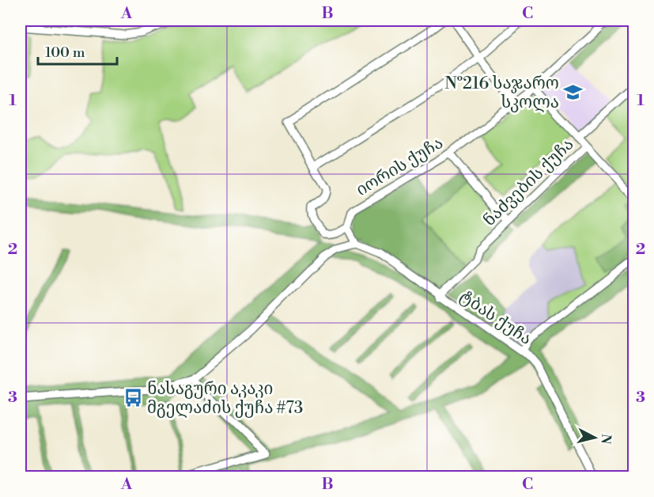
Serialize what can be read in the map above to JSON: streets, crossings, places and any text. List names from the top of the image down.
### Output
{
  "streets": {
    "street": ["იორის ქუჩა", "ნაძვების ქუჩა", "ტბას ქუჩა"]
  },
  "crossings": [
    ["იორის ქუჩა", "ნაძვების ქუჩა"],
    ["ნაძვების ქუჩა", "ტბას ქუჩა"]
  ],
  "places": {
    "school or university": ["№216 საჯარო სკოლა"],
    "bus stop": ["ნასაგური აკაკი მგელაძის ქუჩა #73"]
  },
  "scale_bar": "100 m",
  "north": "right",
  "grid": {
    "columns": ["A", "B", "C"],
    "rows": ["1", "2", "3"]
  }
}
